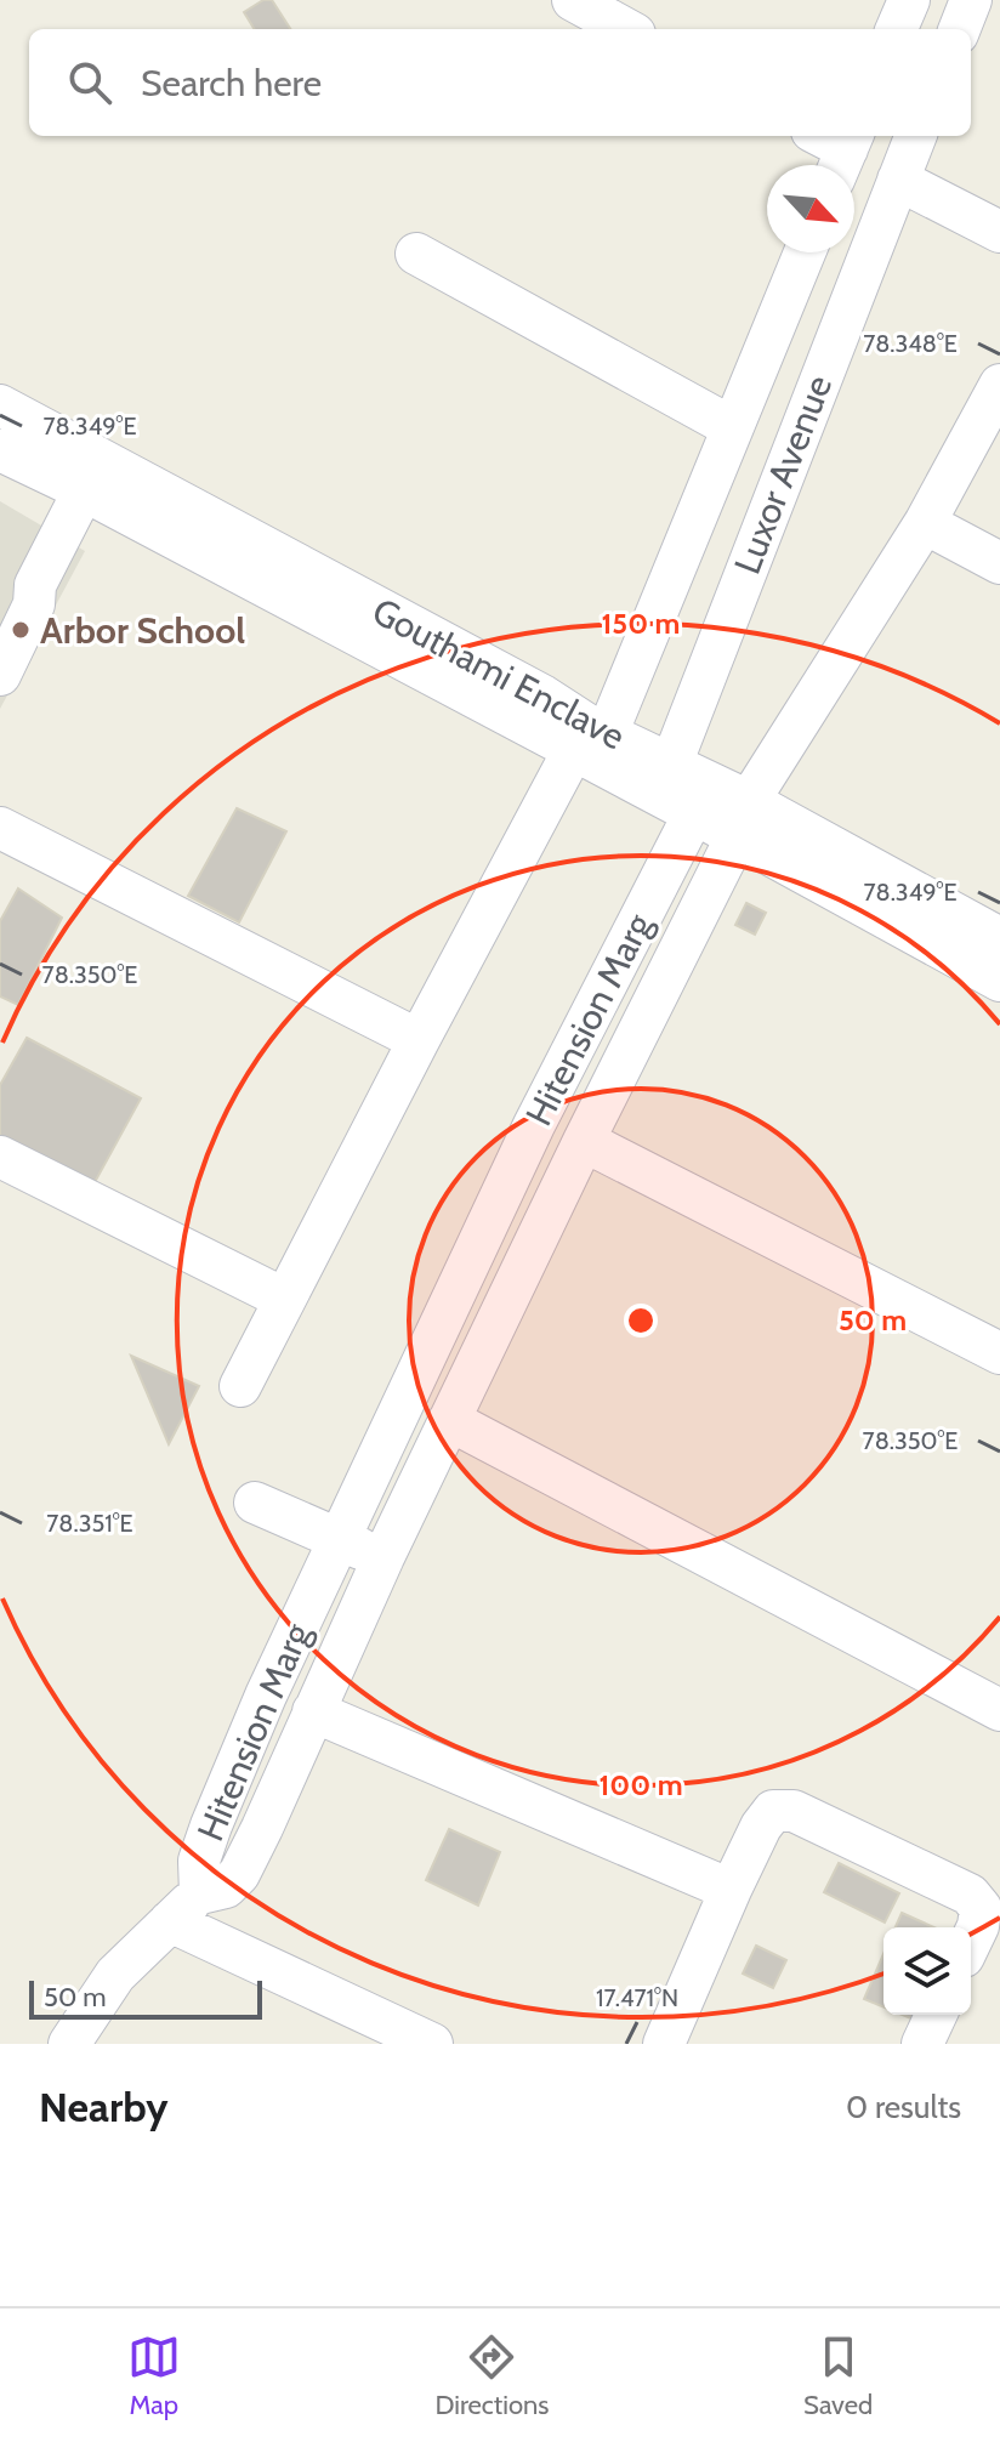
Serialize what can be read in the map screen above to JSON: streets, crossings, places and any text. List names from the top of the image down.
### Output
{
  "streets": {
    "street": ["Luxor Avenue", "Gouthami Enclave", "Hitension Marg"]
  },
  "crossings": [
    ["Luxor Avenue", "Gouthami Enclave"],
    ["Gouthami Enclave", "Hitension Marg"]
  ],
  "places": ["Arbor School"],
  "scale_bar": "50 m",
  "north": "bottom right",
  "page": {
    "search": "Search here",
    "scale": "50 m",
    "heading": ["Nearby", "0 results"],
    "nav": ["Map", "Directions", "Saved"]
  },
  "coordinates": [
    "78.348°E",
    "78.349°E",
    "78.350°E",
    "78.351°E",
    "17.471°N"
  ],
  "rings": ["150 m", "50 m", "100 m"]
}
